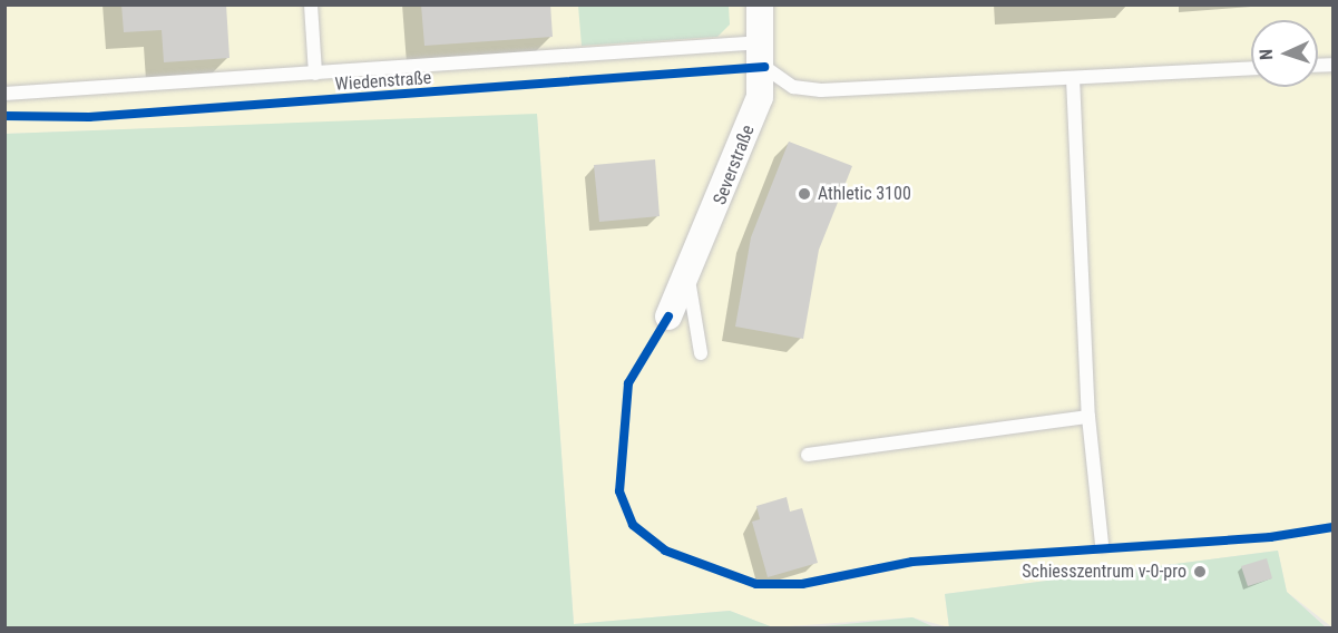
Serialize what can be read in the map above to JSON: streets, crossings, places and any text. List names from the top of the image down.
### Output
{
  "streets": {
    "street": ["Severstraße"],
    "cycle path": ["Wiedenstraße"]
  },
  "places": ["Athletic 3100", "Schiesszentrum v-0-pro"],
  "north": "left"
}
